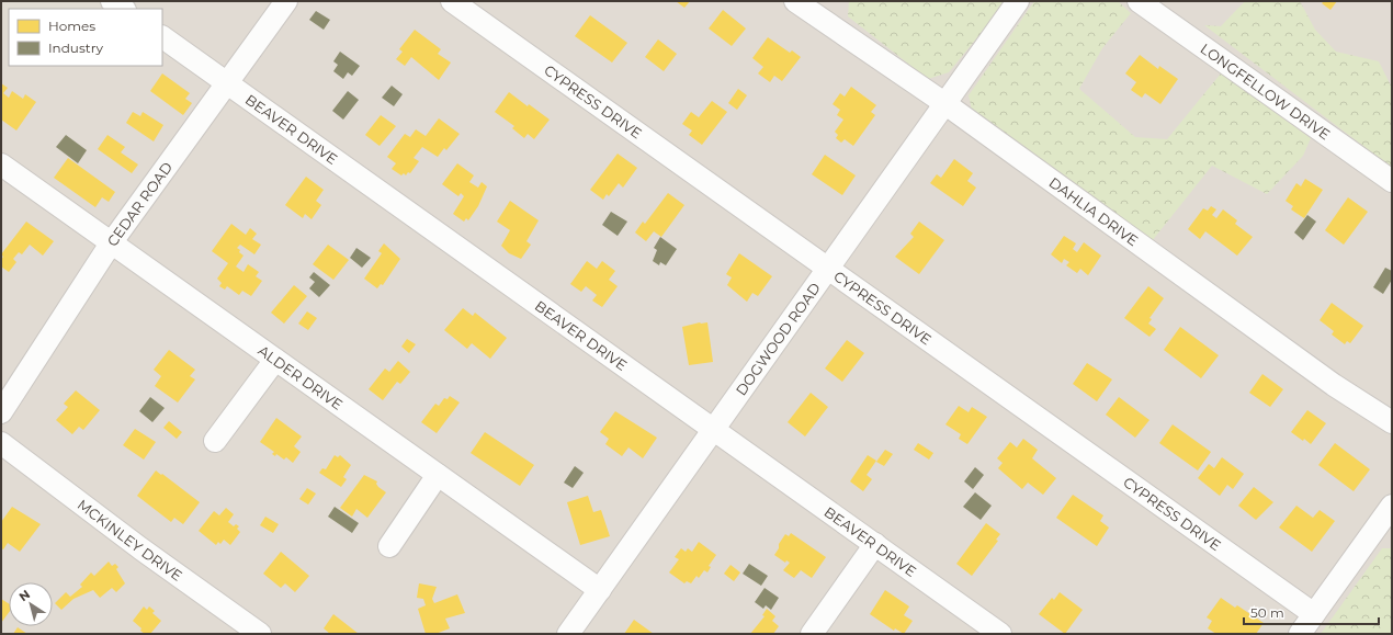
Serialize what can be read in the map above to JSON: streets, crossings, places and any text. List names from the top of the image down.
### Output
{
  "streets": {
    "street": [
      "LONGFELLOW DRIVE",
      "CYPRESS DRIVE",
      "BEAVER DRIVE",
      "CEDAR ROAD",
      "DAHLIA DRIVE",
      "DOGWOOD ROAD",
      "ALDER DRIVE",
      "MCKINLEY DRIVE"
    ]
  },
  "crossings": [
    ["CYPRESS DRIVE", "DOGWOOD ROAD"],
    ["BEAVER DRIVE", "CEDAR ROAD"],
    ["BEAVER DRIVE", "DOGWOOD ROAD"],
    ["CEDAR ROAD", "ALDER DRIVE"],
    ["DAHLIA DRIVE", "DOGWOOD ROAD"],
    ["DOGWOOD ROAD", "ALDER DRIVE"]
  ],
  "legend": ["Homes", "Industry"],
  "scale_bar": "50 m",
  "north": "top left"
}
